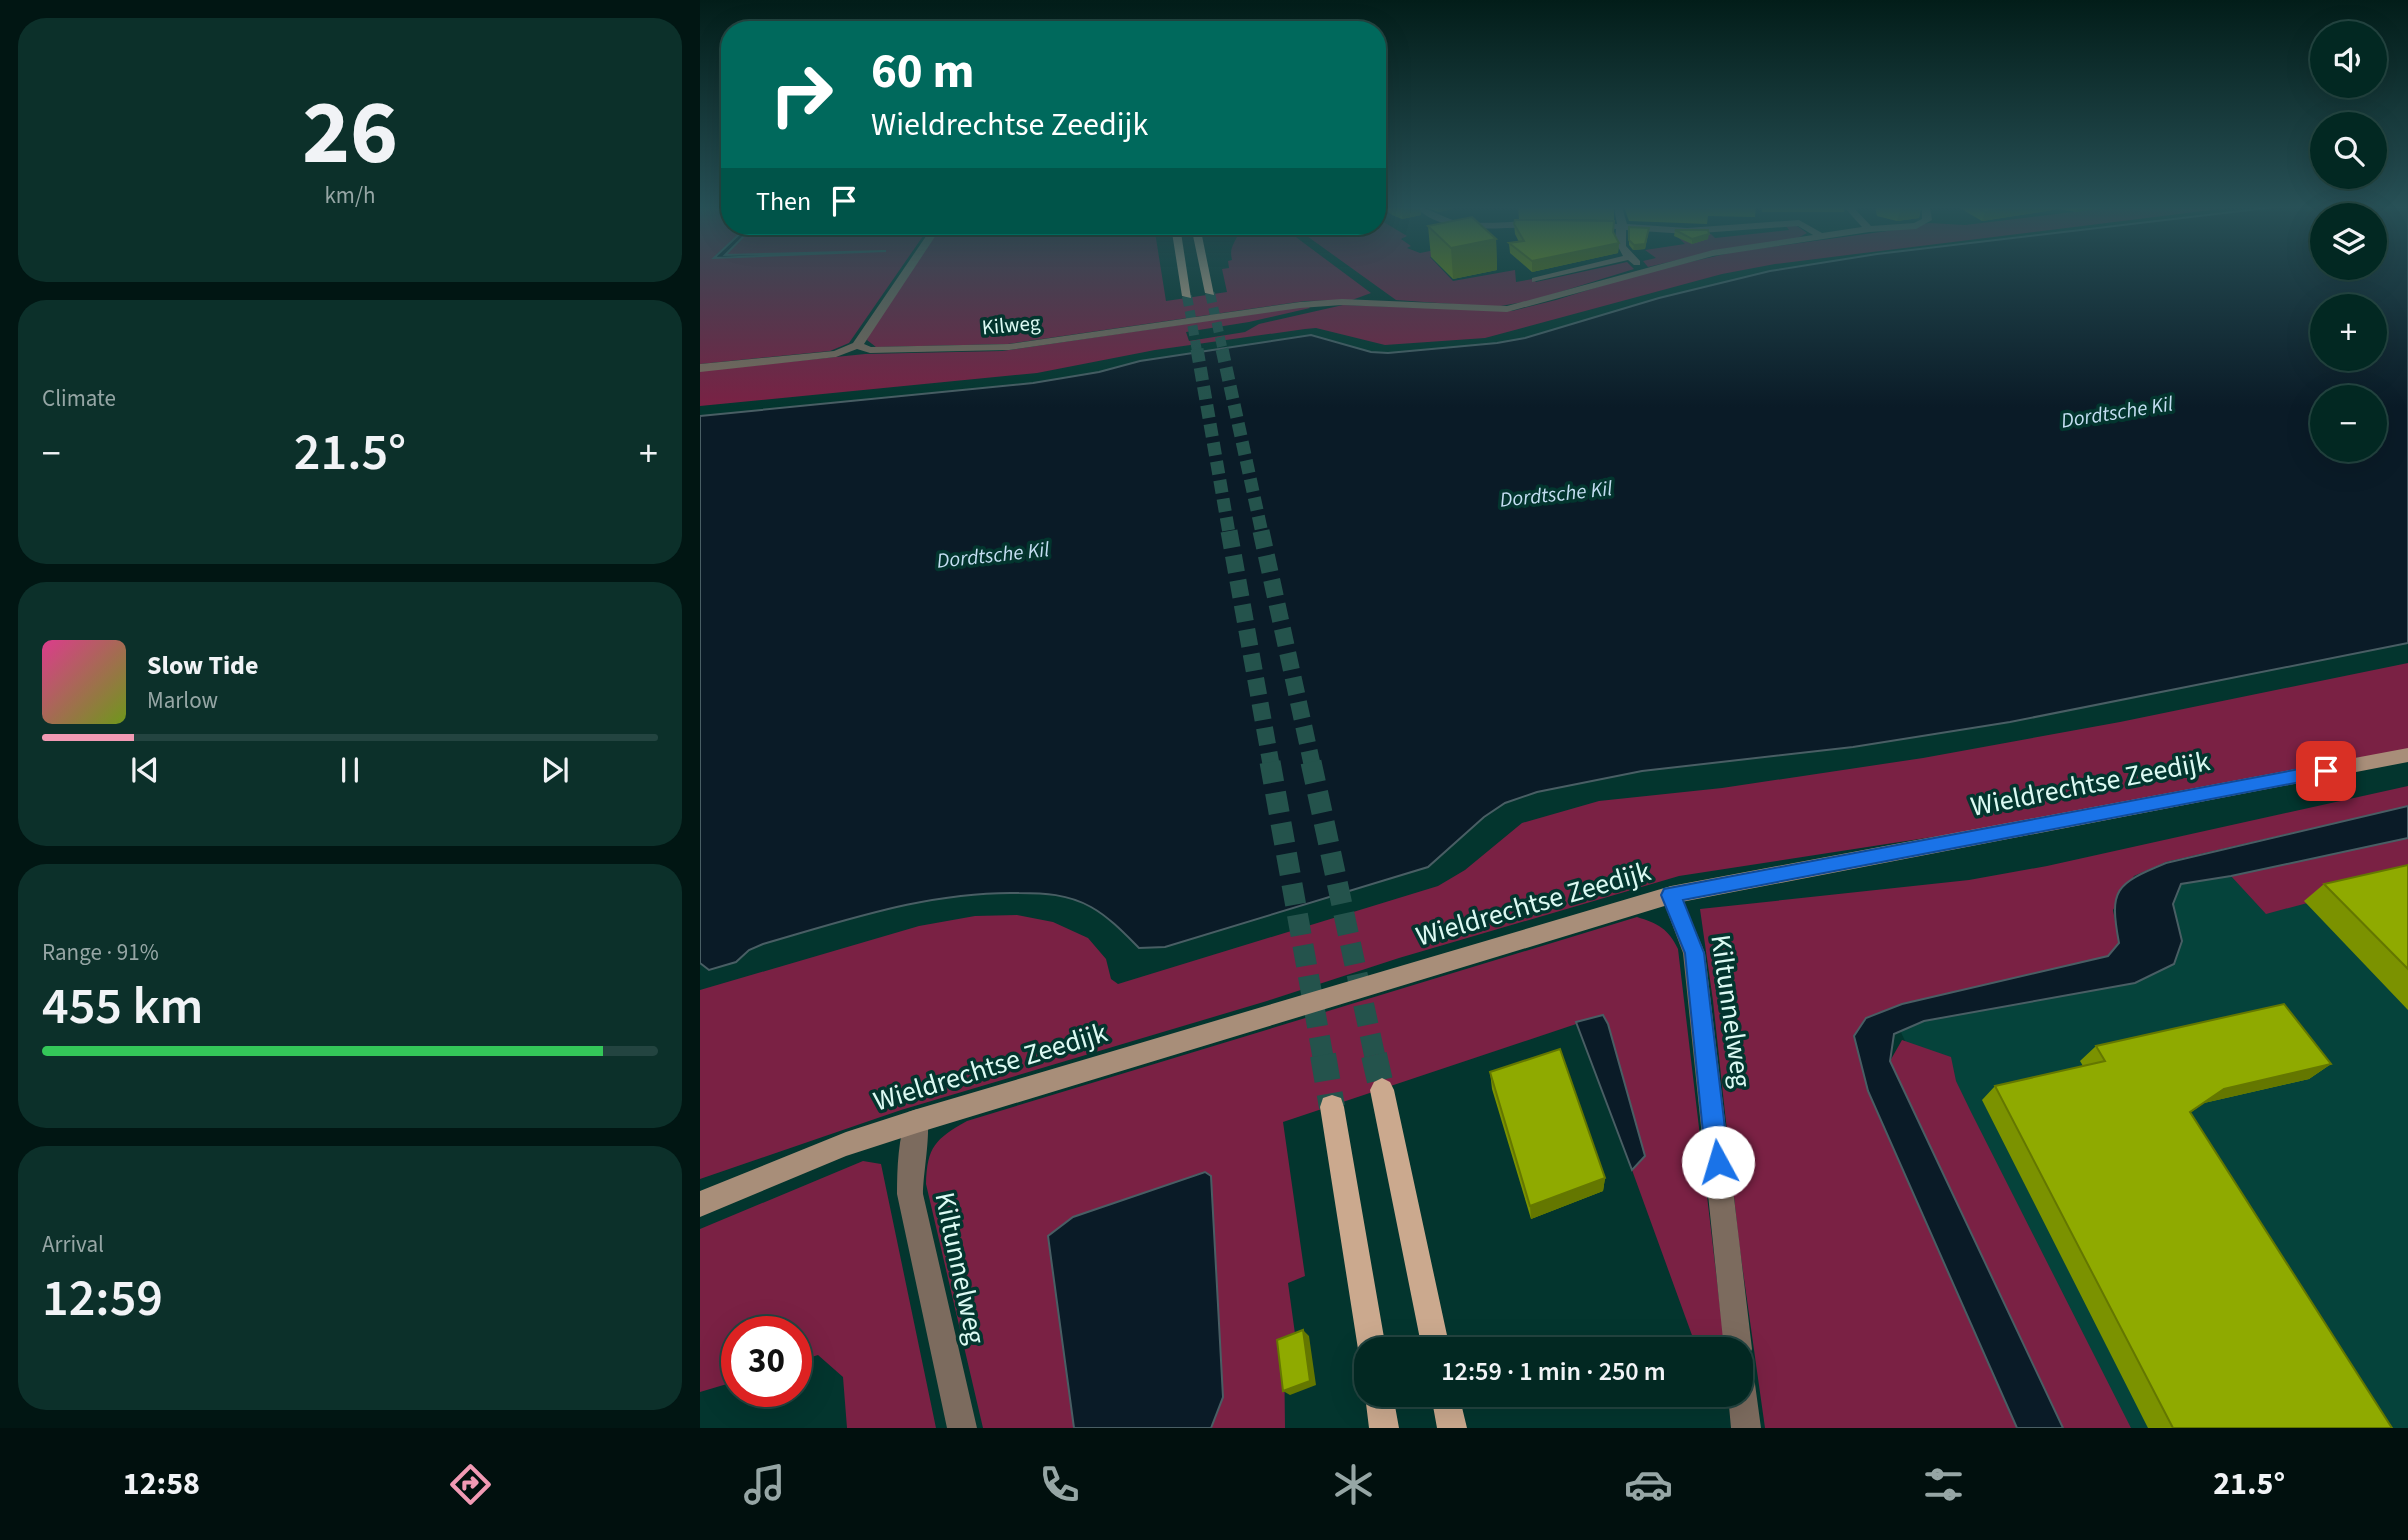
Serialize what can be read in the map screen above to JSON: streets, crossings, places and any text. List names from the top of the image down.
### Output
{
  "streets": {
    "street": ["Kilweg", "Wieldrechtse Zeedijk", "Kiltunnelweg"]
  },
  "crossings": [
    ["Wieldrechtse Zeedijk", "Kiltunnelweg"]
  ],
  "water": ["Dordtsche Kil"],
  "page": {
    "tile": [
      ["26", "km/h"],
      "Climate",
      ["Range · 91%", "455 km"],
      ["Arrival", "12:59"]
    ],
    "map_buttons": ["+", "−"],
    "turn": ["60 m", "Wieldrechtse Zeedijk"],
    "then": "Then",
    "heat": ["−", "21.5°", "+"],
    "song": ["Slow Tide", "Marlow"],
    "limit": "30",
    "trip": "12:59 · 1 min · 250 m",
    "tabs": ["12:58", "21.5°"]
  }
}
